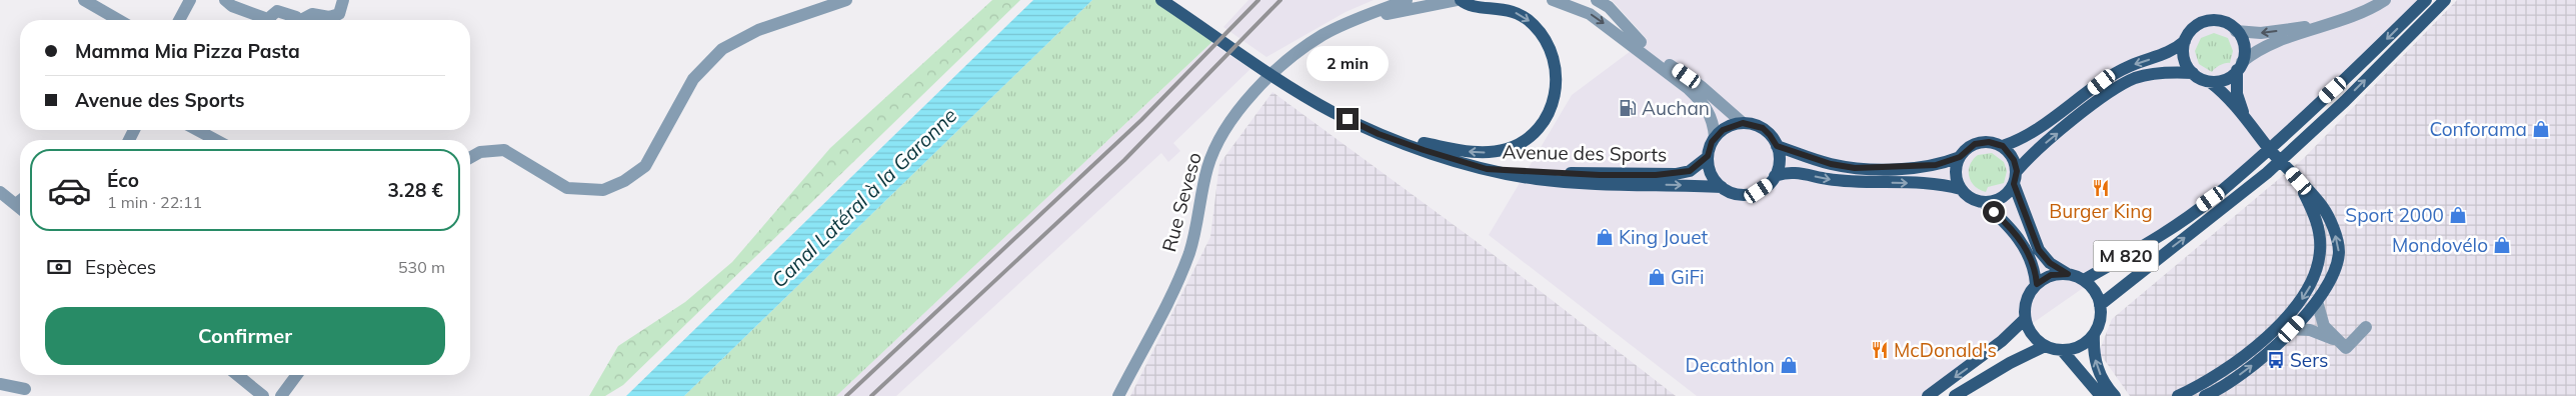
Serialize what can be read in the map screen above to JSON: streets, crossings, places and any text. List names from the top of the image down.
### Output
{
  "streets": {
    "main road": ["Avenue des Sports", "M 820"],
    "street": ["Rue Seveso"]
  },
  "water": ["Canal Latéral à la Garonne"],
  "places": {
    "fuel station": ["Auchan"],
    "shop": [
      "Conforama",
      "Sport 2000",
      "King Jouet",
      "Mondovélo",
      "GiFi",
      "Decathlon"
    ],
    "restaurant": ["Burger King", "McDonald's"],
    "bus stop": ["Sers"]
  },
  "page": {
    "banner": ["Mamma Mia Pizza Pasta", "Avenue des Sports"],
    "bubble": "2 min",
    "list": [
      {
        "name": "Éco",
        "note": "1 min · 22:11",
        "value": "3.28 €"
      }
    ],
    "pay": ["Espèces", "530 m"],
    "buttons": "Confirmer"
  }
}
